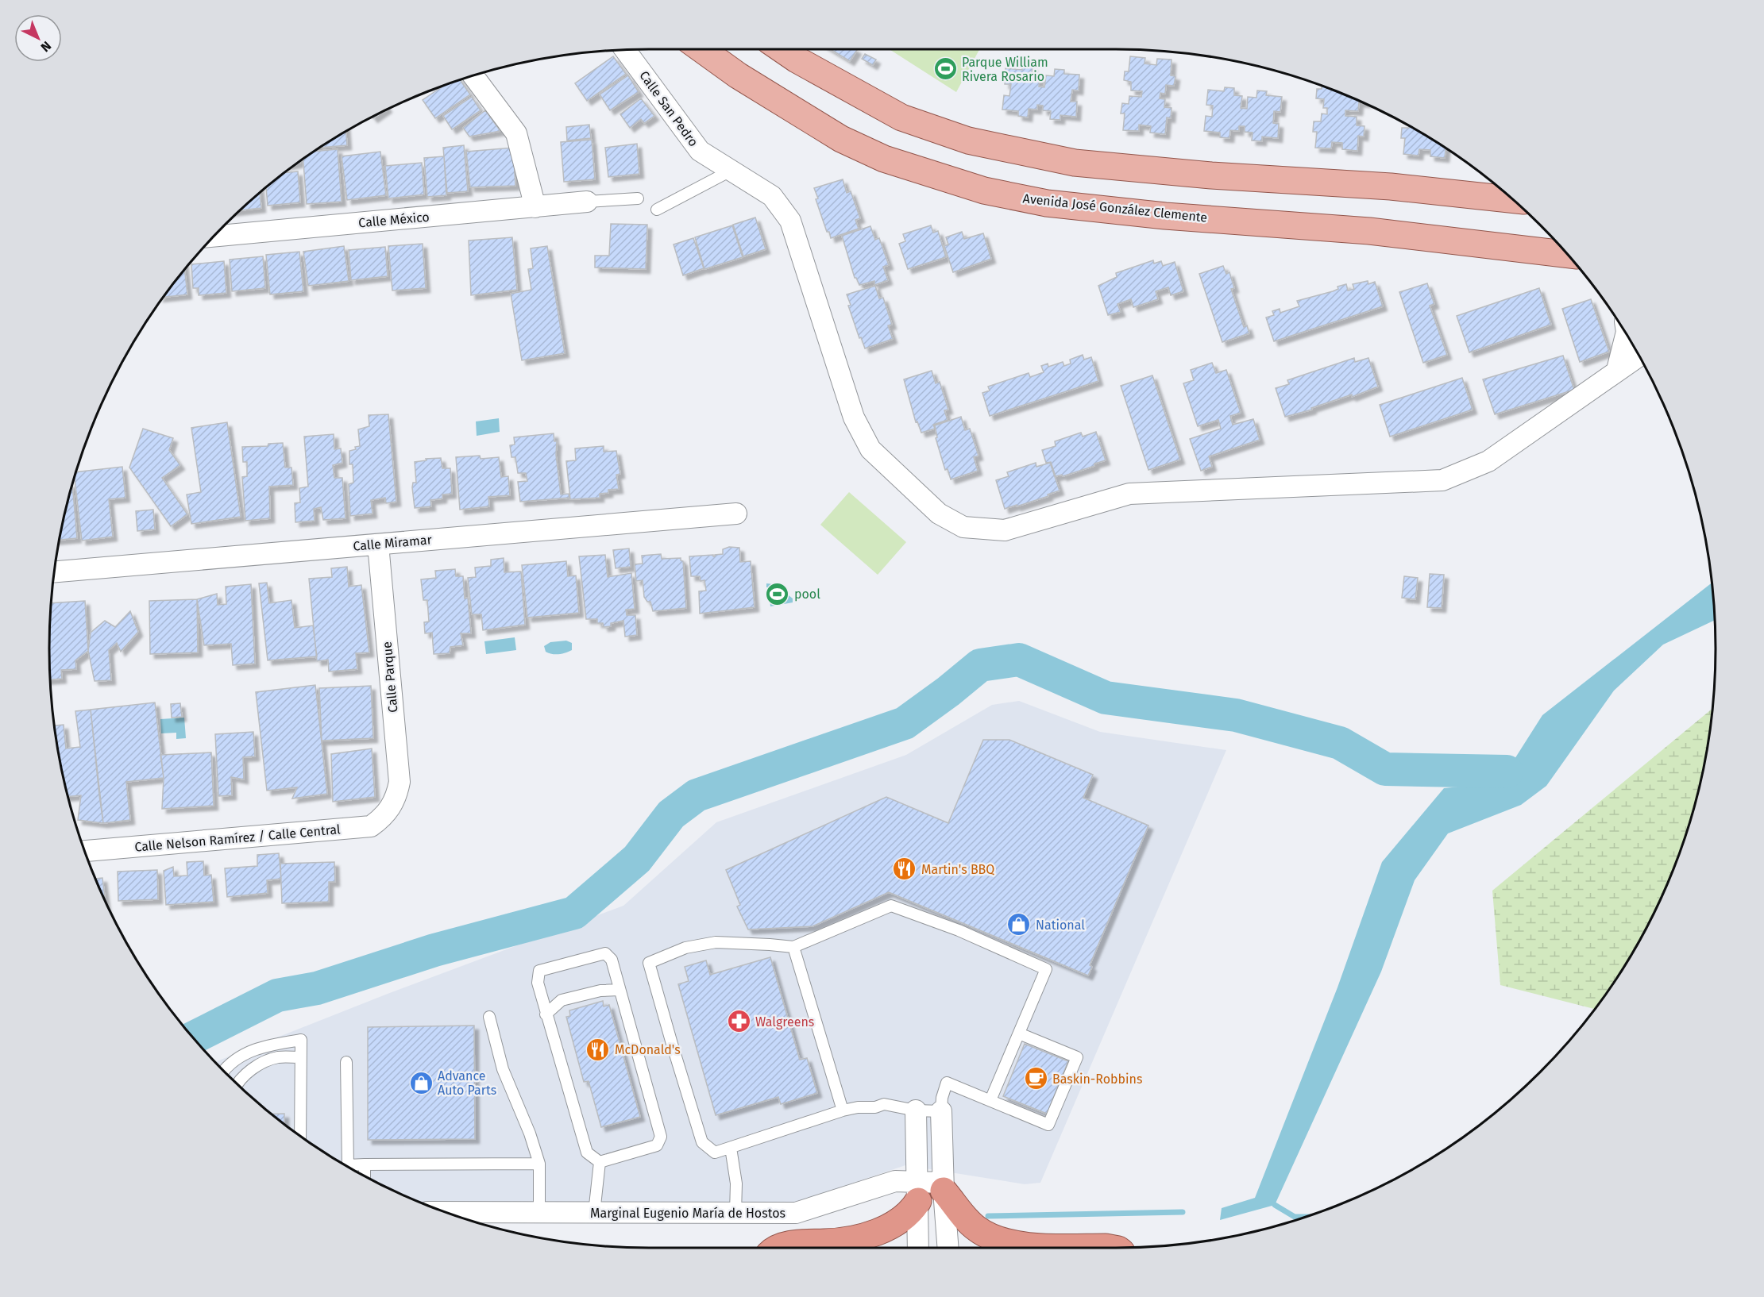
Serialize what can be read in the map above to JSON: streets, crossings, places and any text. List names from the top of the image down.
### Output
{
  "streets": {
    "main road": ["Avenida José González Clemente"],
    "street": [
      "Calle San Pedro",
      "Calle México",
      "Calle Miramar",
      "Calle Parque",
      "Calle Nelson Ramírez / Calle Central",
      "Marginal Eugenio María de Hostos"
    ]
  },
  "crossings": [
    ["Calle Miramar", "Calle Parque"],
    ["Calle Parque", "Calle Nelson Ramírez / Calle Central"]
  ],
  "places": {
    "sports": ["Parque William Rivera Rosario", "pool"],
    "restaurant": ["Martin's BBQ", "McDonald's"],
    "shop": ["National", "Advance Auto Parts"],
    "pharmacy": ["Walgreens"],
    "cafe": ["Baskin-Robbins"]
  },
  "north": "bottom right"
}
